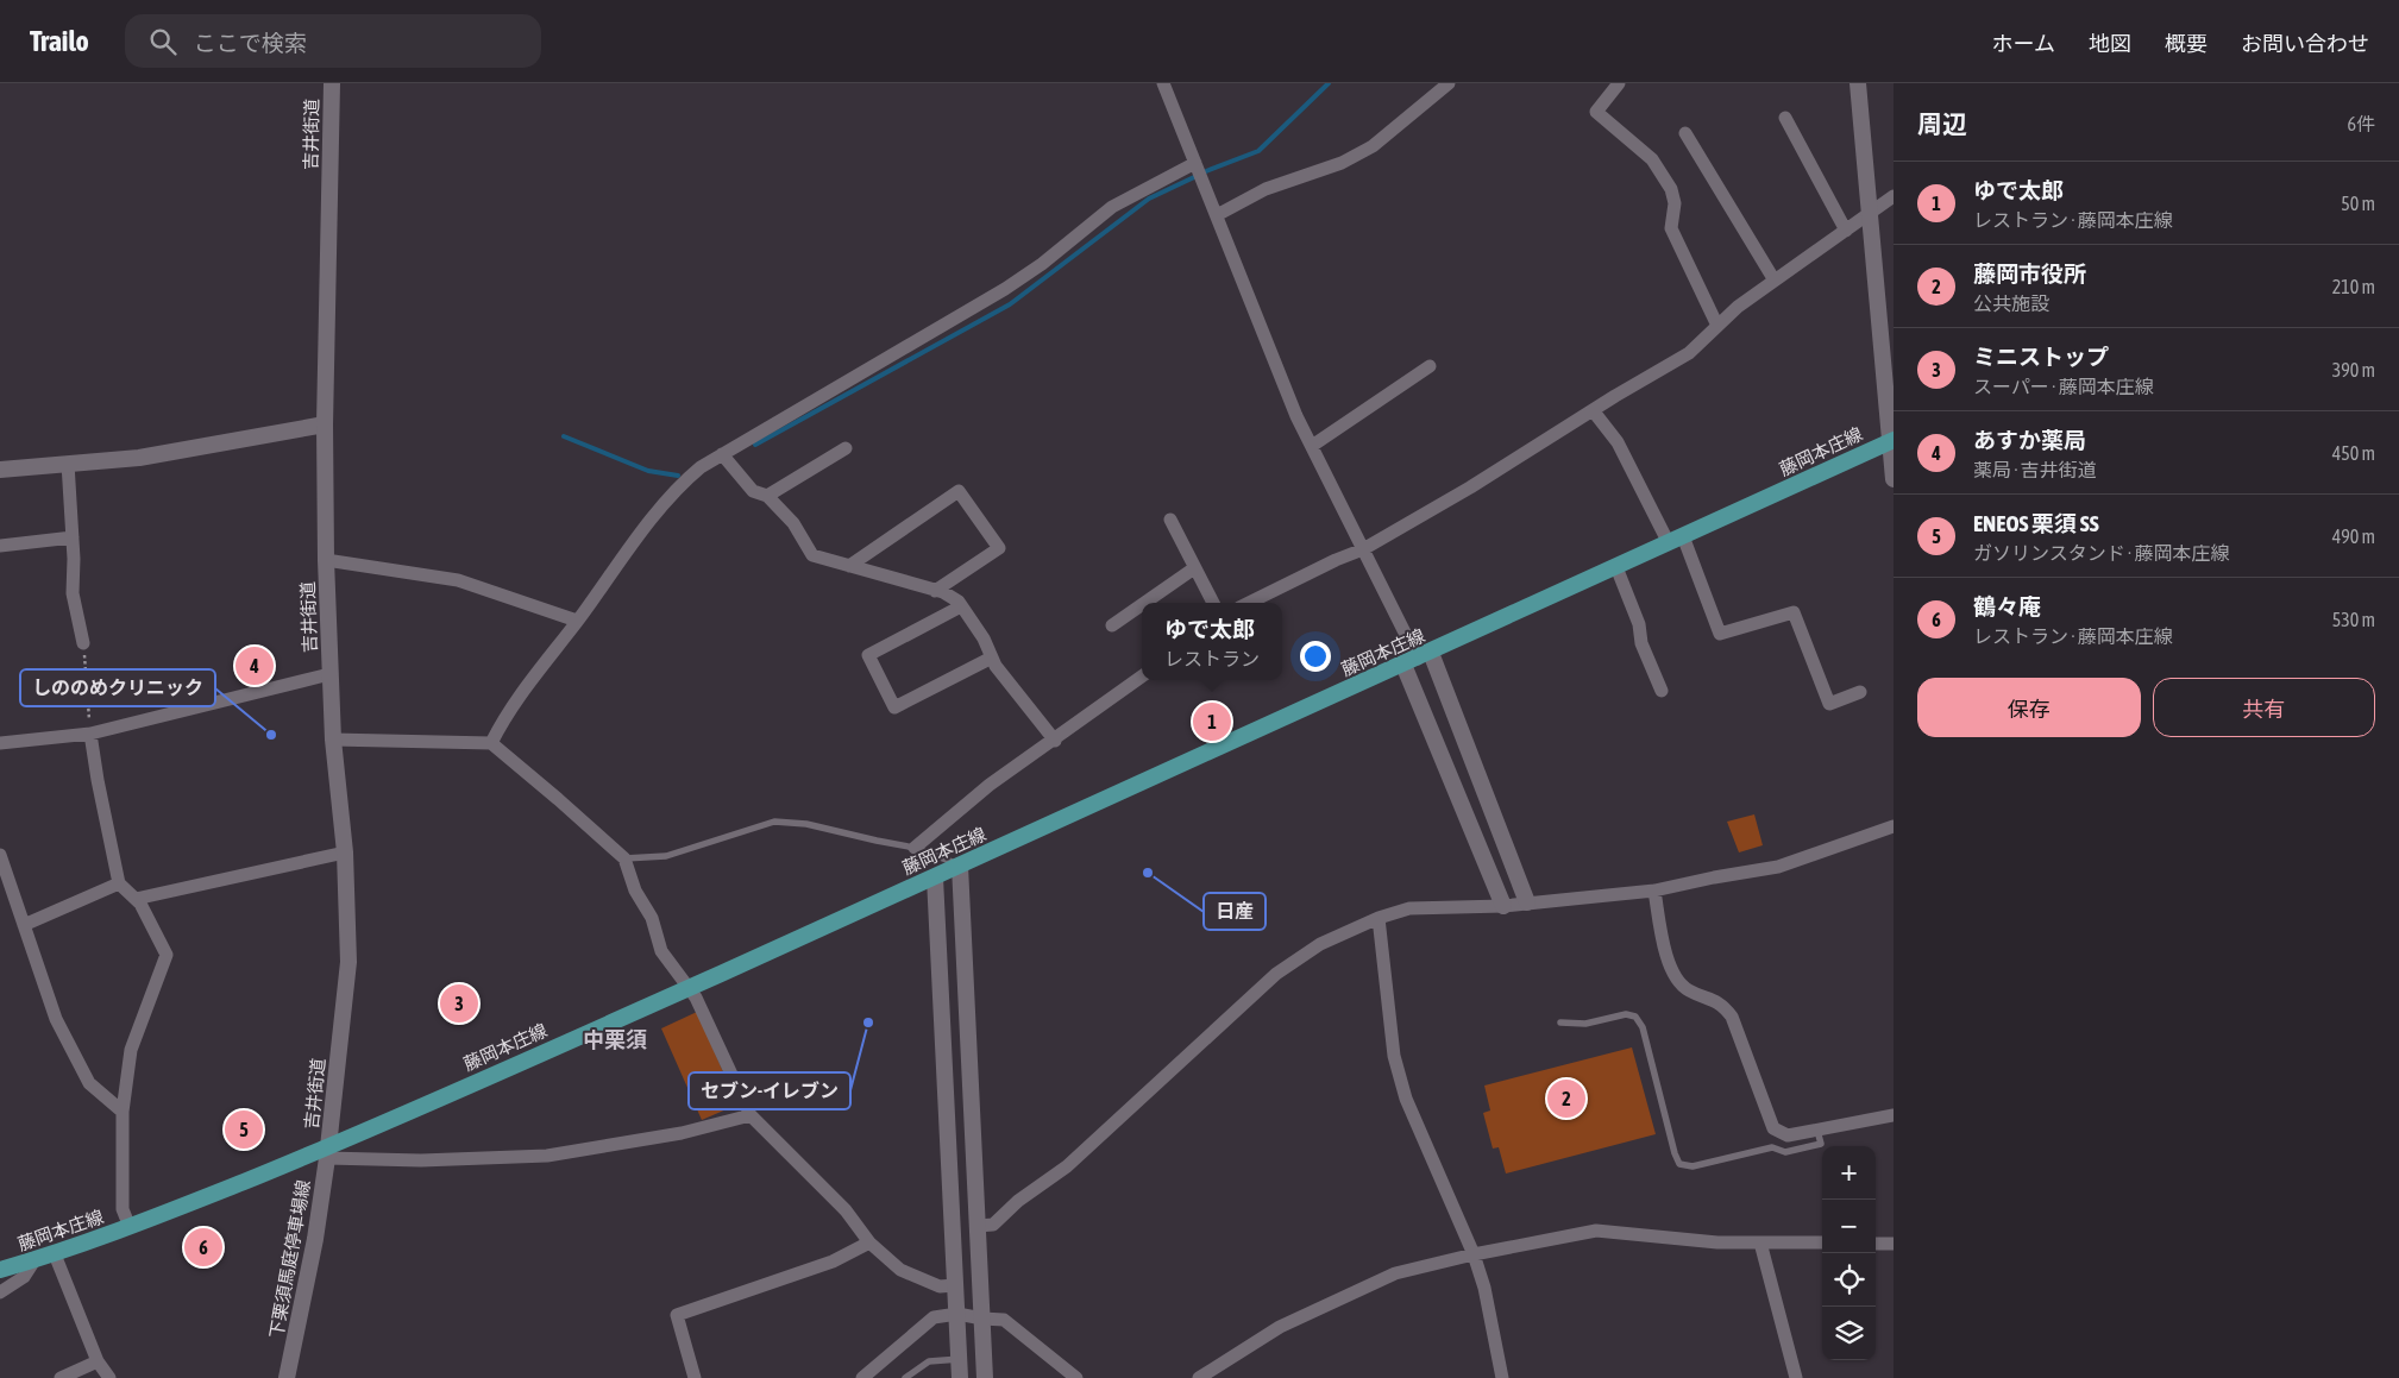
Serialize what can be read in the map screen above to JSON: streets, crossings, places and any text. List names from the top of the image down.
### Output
{
  "streets": {
    "main road": ["藤岡本庄線"],
    "street": ["吉井街道", "下栗須馬庭停車場線"]
  },
  "crossings": [
    ["吉井街道", "藤岡本庄線"],
    ["吉井街道", "下栗須馬庭停車場線"],
    ["藤岡本庄線", "下栗須馬庭停車場線"]
  ],
  "districts": ["中栗須"],
  "places": ["しののめクリニック", "日産", "セブン-イレブン"],
  "page": {
    "header": "Trailo",
    "search": "ここで検索",
    "nav": [
      "ホーム",
      "地図",
      "概要",
      "お問い合わせ"
    ],
    "heading": ["周辺", "6件"],
    "list": [
      {
        "mark": "1",
        "name": "ゆで太郎",
        "note": "レストラン · 藤岡本庄線",
        "value": "50 m"
      },
      {
        "mark": "2",
        "name": "藤岡市役所",
        "note": "公共施設",
        "value": "210 m"
      },
      {
        "mark": "3",
        "name": "ミニストップ",
        "note": "スーパー · 藤岡本庄線",
        "value": "390 m"
      },
      {
        "mark": "4",
        "name": "あすか薬局",
        "note": "薬局 · 吉井街道",
        "value": "450 m"
      },
      {
        "mark": "5",
        "name": "ENEOS 栗須 SS",
        "note": "ガソリンスタンド · 藤岡本庄線",
        "value": "490 m"
      },
      {
        "mark": "6",
        "name": "鶴々庵",
        "note": "レストラン · 藤岡本庄線",
        "value": "530 m"
      }
    ],
    "popup": ["ゆで太郎", "レストラン"],
    "pins": [
      "4",
      "1",
      "3",
      "2",
      "5",
      "6"
    ],
    "buttons": ["保存", "共有"],
    "map_buttons": ["+", "−"]
  }
}
